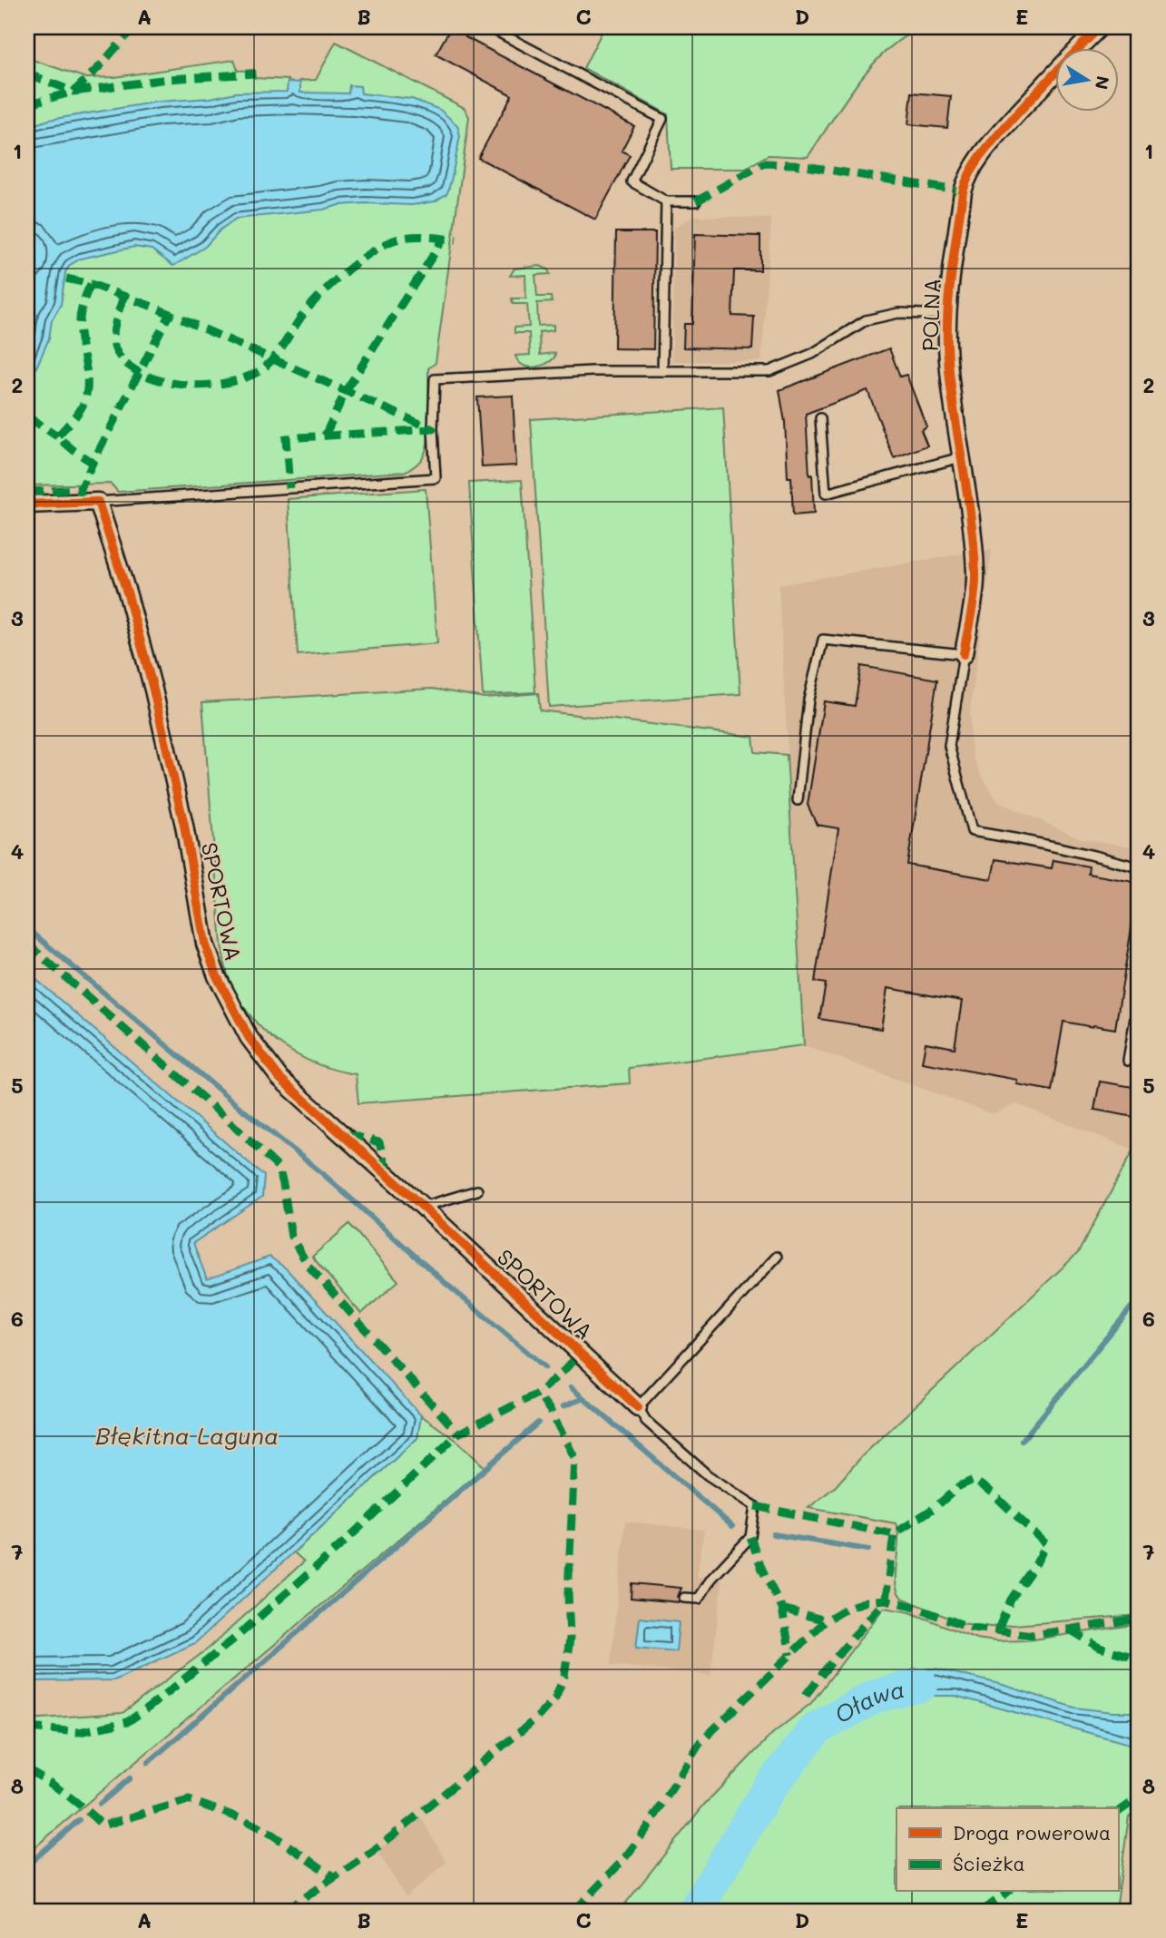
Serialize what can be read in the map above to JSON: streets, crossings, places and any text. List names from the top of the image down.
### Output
{
  "streets": {
    "street": ["POLNA", "SPORTOWA"]
  },
  "water": ["Błękitna Laguna", "Oława"],
  "legend": ["Droga rowerowa", "Ścieżka"],
  "north": "right",
  "grid": {
    "columns": [
      "A",
      "B",
      "C",
      "D",
      "E"
    ],
    "rows": [
      "1",
      "2",
      "3",
      "4",
      "5",
      "6",
      "7",
      "8"
    ]
  }
}
